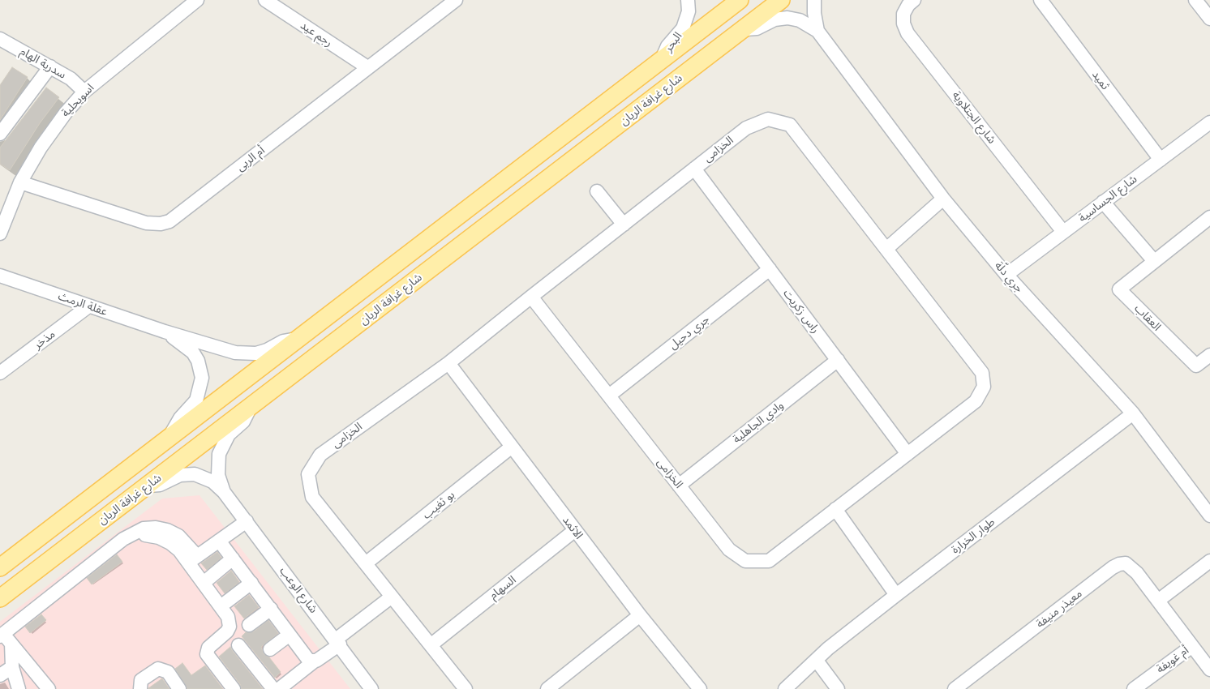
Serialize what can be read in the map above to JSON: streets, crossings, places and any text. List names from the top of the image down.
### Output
{
  "streets": {
    "main road": ["شارع غرافة الريان"],
    "street": [
      "رجم عيد",
      "البحر",
      "سدرية الهام",
      "ثميد",
      "اسويحلية",
      "شارع الجتلاوية",
      "الخزامى",
      "أم الربى",
      "شارع الجساسية",
      "جري دلّة",
      "عقلة الرمث",
      "راس زكريت",
      "العقاب",
      "جري دحيل",
      "مذخر",
      "وادي الجاهلية",
      "بو ثغيب",
      "الاثمد",
      "طوار الخرارة",
      "السهام",
      "شارع الوعب",
      "معيذر منيفة",
      "أم غويفة"
    ]
  },
  "crossings": [
    ["رجم عيد", "أم الربى"],
    ["سدرية الهام", "اسويحلية"],
    ["ثميد", "شارع الجساسية"],
    ["شارع غرافة الريان", "جري دلّة"],
    ["شارع غرافة الريان", "شارع الوعب"],
    ["اسويحلية", "أم الربى"],
    ["شارع الجتلاوية", "شارع الجساسية"],
    ["الخزامى", "راس زكريت"],
    ["الخزامى", "جري دحيل"],
    ["الخزامى", "وادي الجاهلية"],
    ["الخزامى", "بو ثغيب"],
    ["الخزامى", "الاثمد"],
    ["الخزامى", "السهام"],
    ["شارع الجساسية", "جري دلّة"],
    ["جري دلّة", "طوار الخرارة"],
    ["عقلة الرمث", "مذخر"],
    ["راس زكريت", "جري دحيل"],
    ["راس زكريت", "وادي الجاهلية"],
    ["بو ثغيب", "الاثمد"],
    ["الاثمد", "السهام"],
    ["معيذر منيفة", "أم غويفة"]
  ]
}
